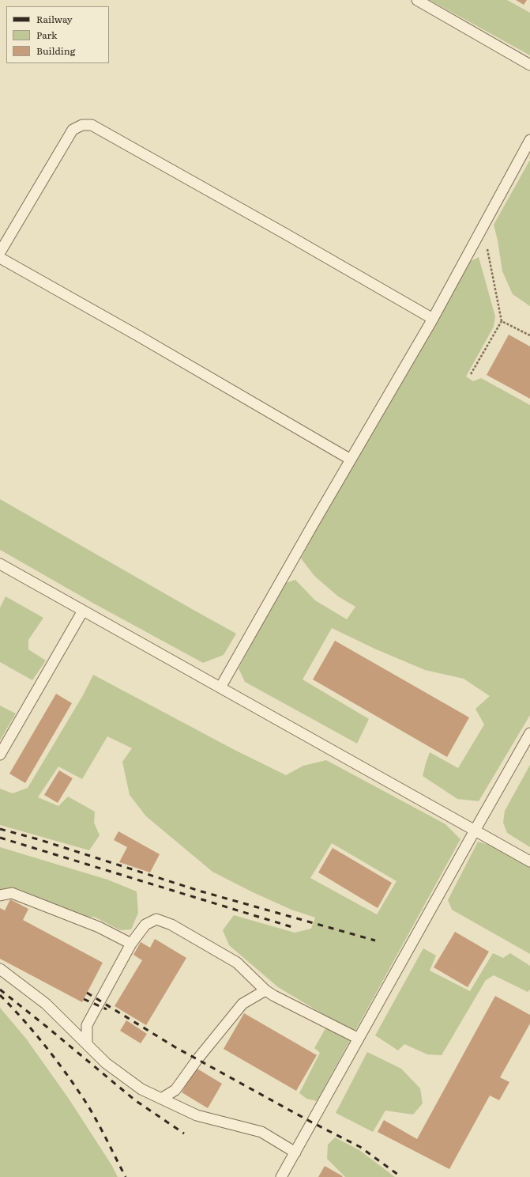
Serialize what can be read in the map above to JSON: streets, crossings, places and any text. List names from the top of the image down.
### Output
{
  "legend": ["Railway", "Park", "Building"]
}
